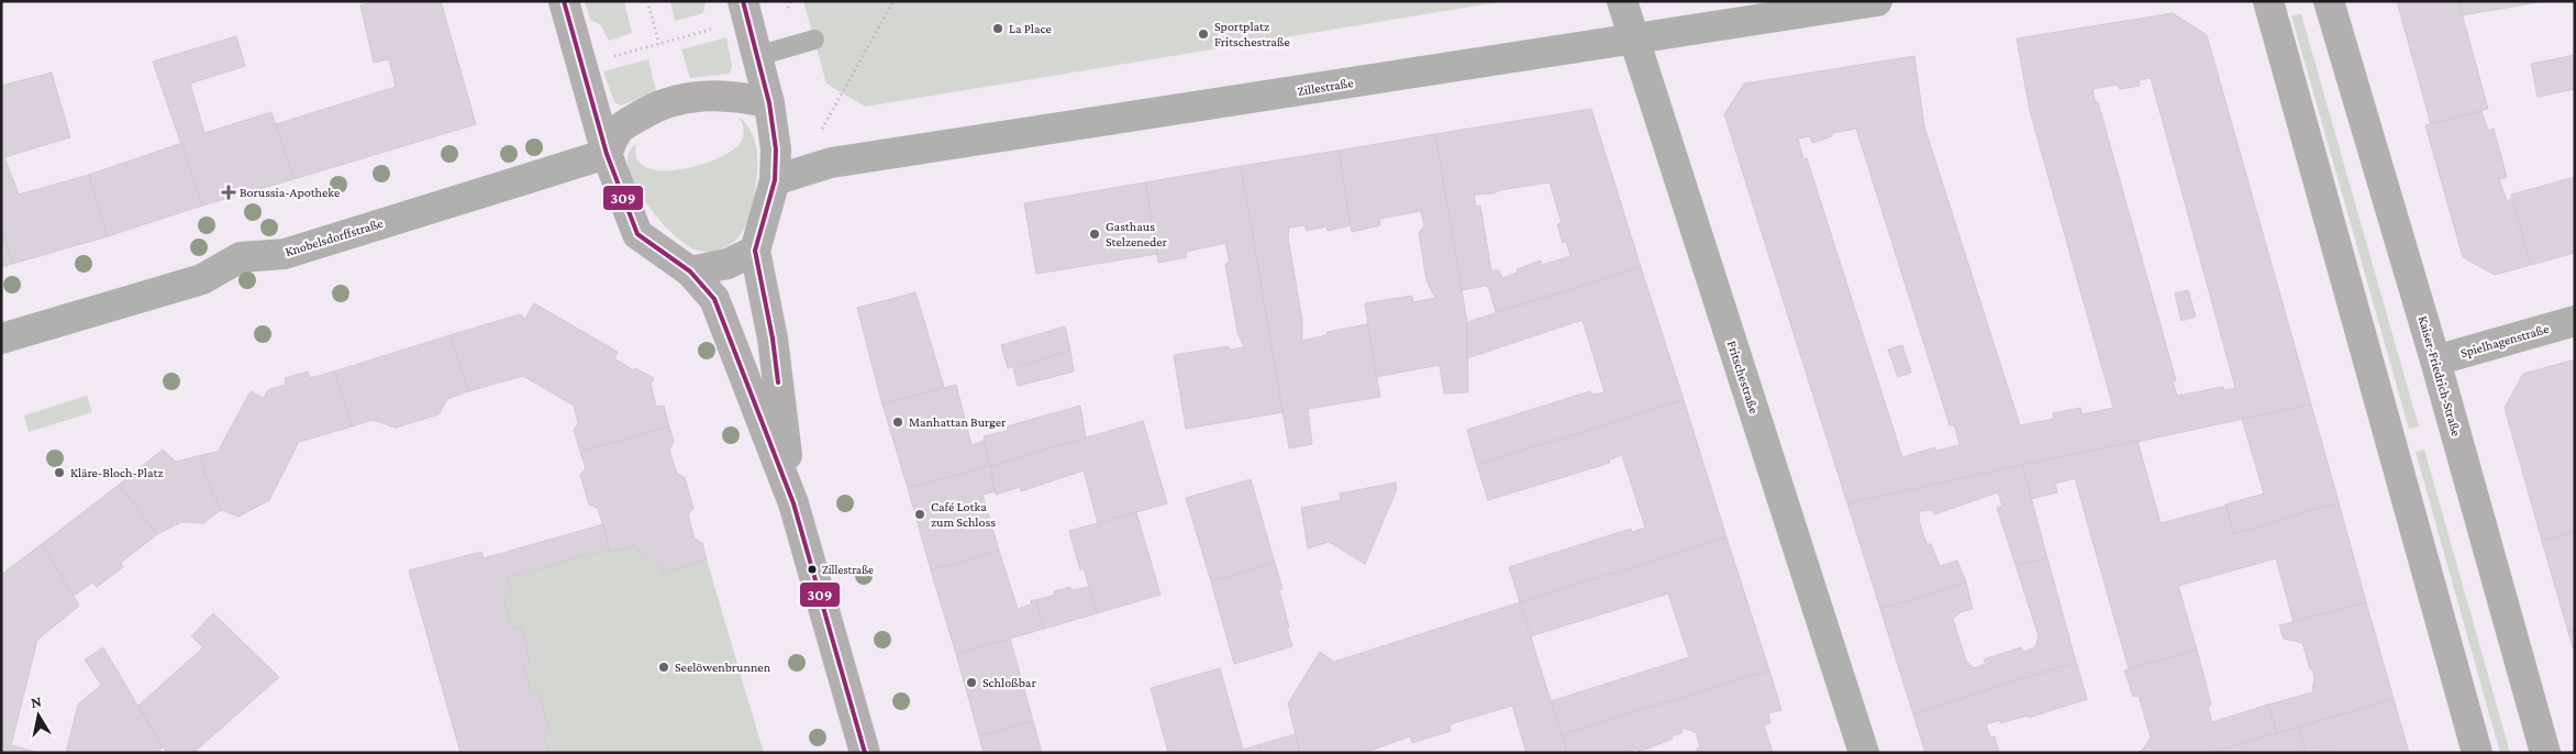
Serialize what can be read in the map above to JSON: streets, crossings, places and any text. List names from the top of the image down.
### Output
{
  "streets": {
    "street": [
      "Zillestraße",
      "Knobelsdorffstraße",
      "Spielhagenstraße",
      "Kaiser-Friedrich-Straße",
      "Fritschestraße"
    ]
  },
  "crossings": [
    ["Zillestraße", "Knobelsdorffstraße"],
    ["Zillestraße", "Fritschestraße"],
    ["Spielhagenstraße", "Kaiser-Friedrich-Straße"]
  ],
  "places": {
    "other": [
      "La Place",
      "Sportplatz Fritschestraße",
      "Gasthaus Stelzeneder",
      "Manhattan Burger",
      "Kläre-Bloch-Platz",
      "Café Lotka zum Schloss",
      "Zillestraße",
      "Seelöwenbrunnen",
      "Schloßbar"
    ],
    "health": ["Borussia-Apotheke"]
  },
  "lines": ["transit line 309"],
  "north": "top"
}
